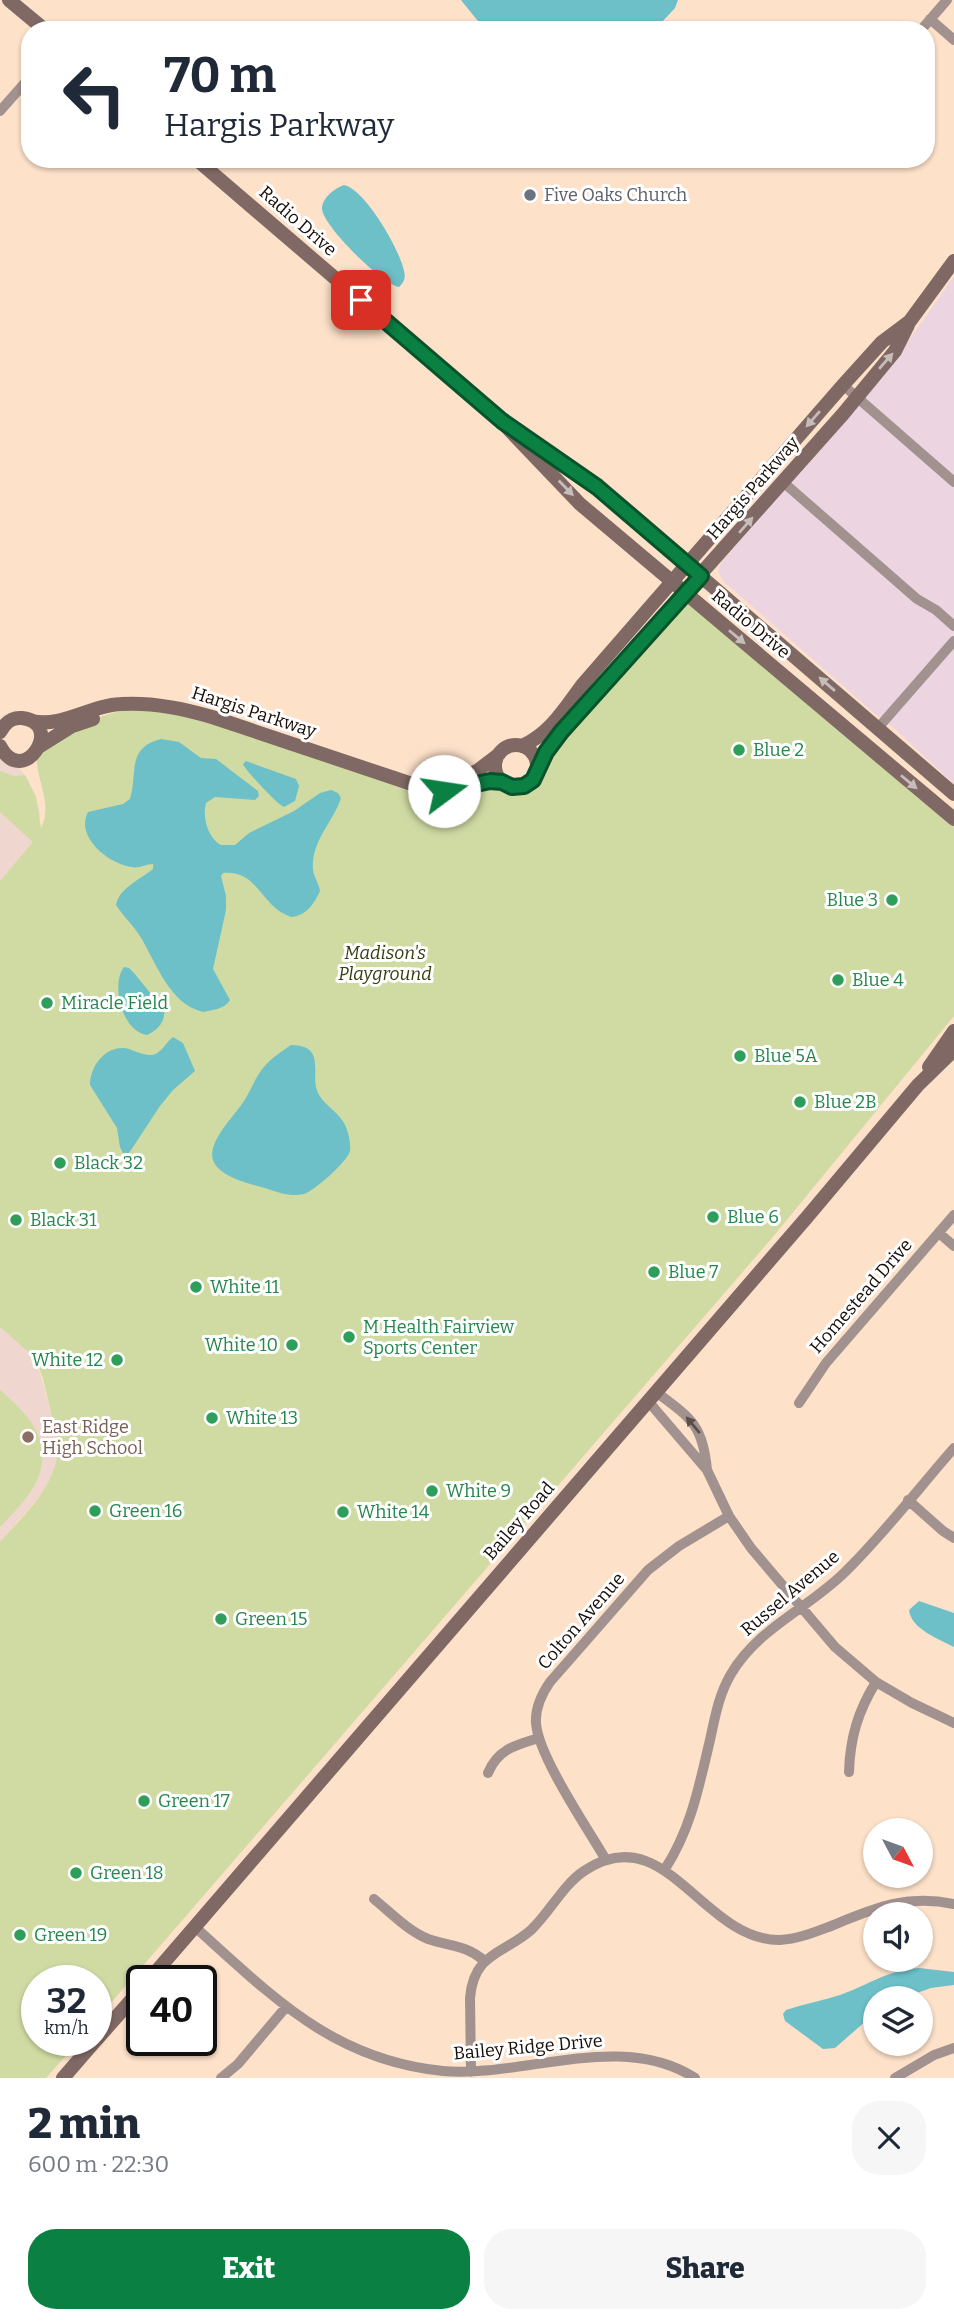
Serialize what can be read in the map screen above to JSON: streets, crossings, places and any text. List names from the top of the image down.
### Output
{
  "streets": {
    "main road": ["Radio Drive", "Hargis Parkway", "Bailey Road"],
    "street": [
      "Homestead Drive",
      "Russel Avenue",
      "Colton Avenue",
      "Bailey Ridge Drive"
    ]
  },
  "crossings": [
    ["Radio Drive", "Hargis Parkway"],
    ["Bailey Road", "Bailey Ridge Drive"]
  ],
  "parks": ["Madison's Playground"],
  "places": [
    "Five Oaks Church",
    "Blue 2",
    "Blue 3",
    "Blue 4",
    "Miracle Field",
    "Blue 5A",
    "Blue 2B",
    "Black 32",
    "Blue 6",
    "Black 31",
    "Blue 7",
    "White 11",
    "M Health Fairview Sports Center",
    "White 10",
    "White 12",
    "White 13",
    "East Ridge High School",
    "White 9",
    "Green 16",
    "White 14",
    "Green 15",
    "Green 17",
    "Green 18",
    "Green 19"
  ],
  "north": "bottom right",
  "page": {
    "turn": ["70 m", "Hargis Parkway"],
    "speed": "32 km/h",
    "limit": "40",
    "heading": ["2 min", "600 m · 22:30"],
    "buttons": ["Exit", "Share"]
  }
}
